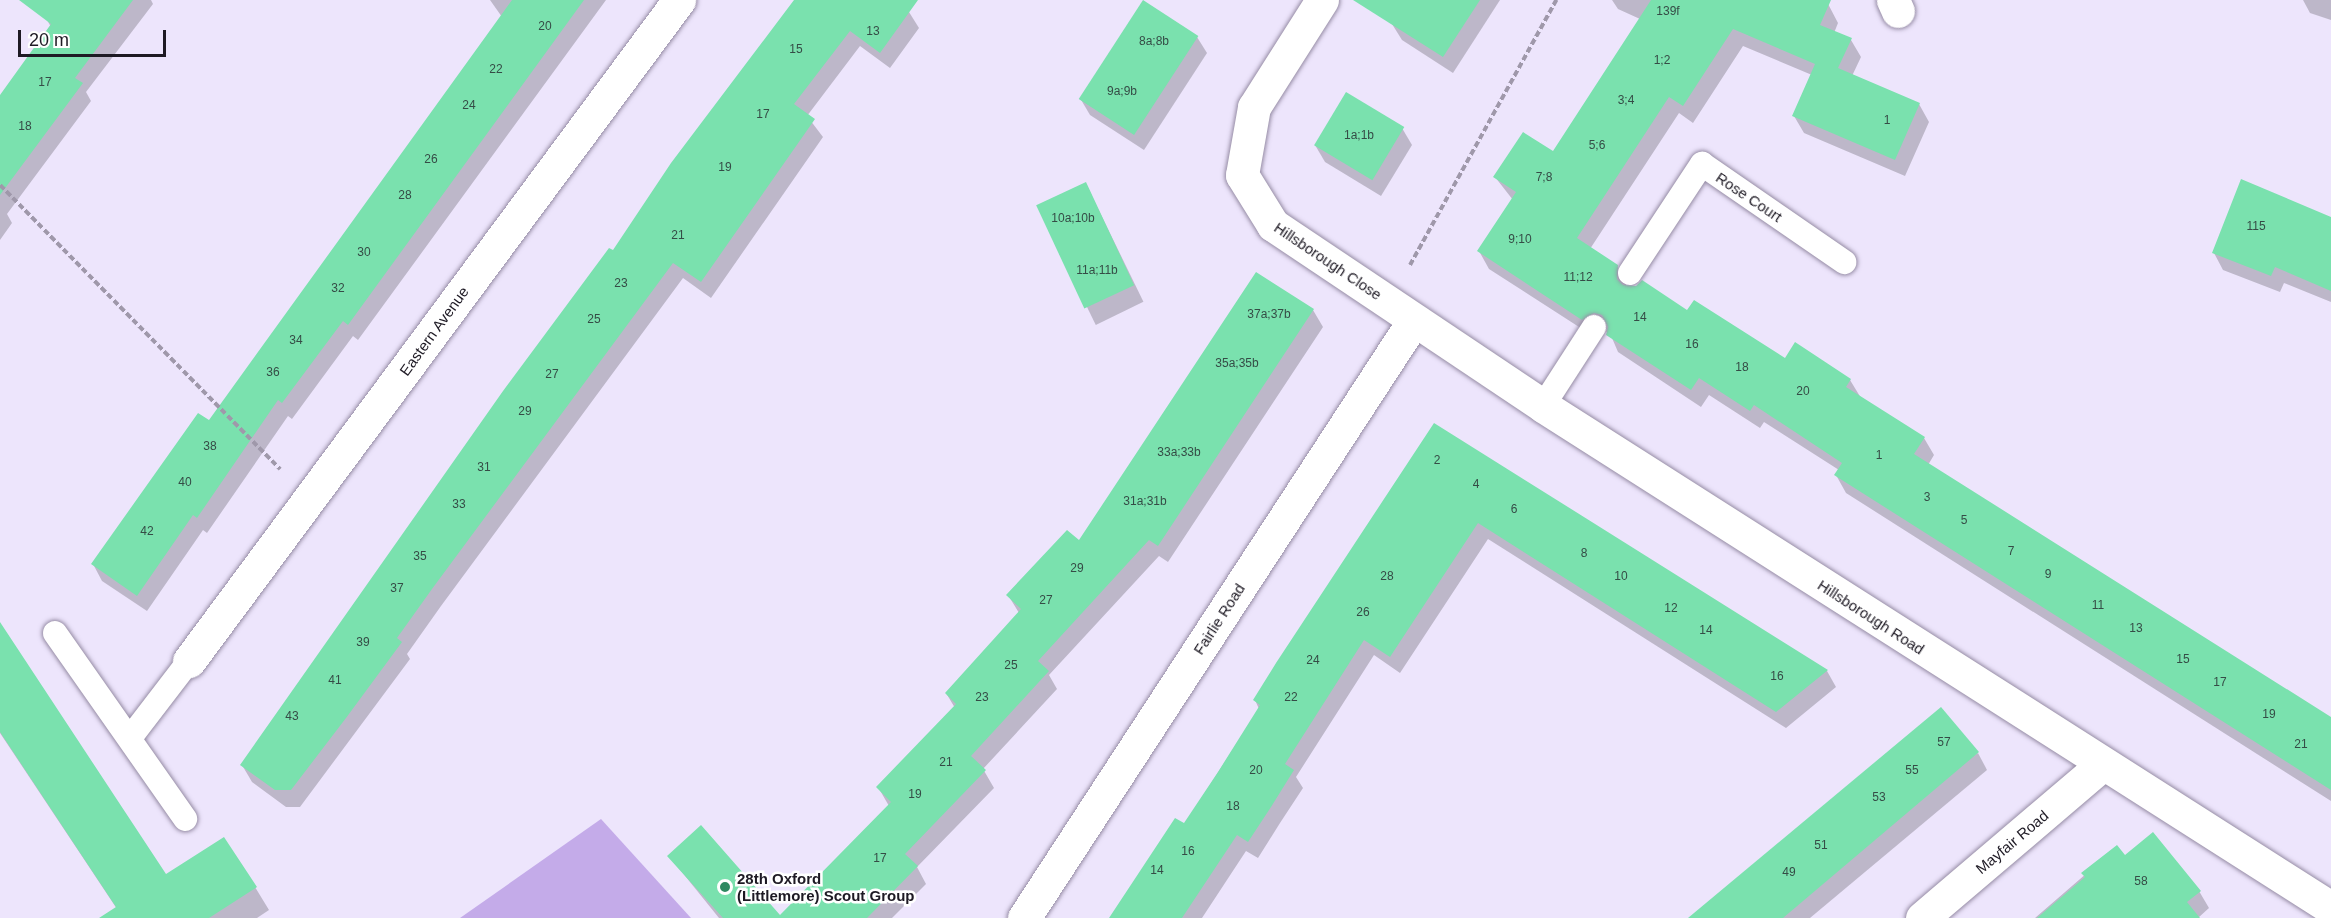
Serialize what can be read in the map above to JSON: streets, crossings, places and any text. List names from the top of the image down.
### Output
{
  "streets": {
    "street": [
      "Hillsborough Close",
      "Eastern Avenue",
      "Hillsborough Road",
      "Fairlie Road",
      "Mayfair Road"
    ],
    "lane": ["Rose Court"]
  },
  "crossings": [
    ["Hillsborough Close", "Hillsborough Road"],
    ["Hillsborough Close", "Fairlie Road"],
    ["Hillsborough Road", "Fairlie Road"],
    ["Hillsborough Road", "Mayfair Road"]
  ],
  "places": ["28th Oxford (Littlemore) Scout Group"],
  "house_numbers": [
    "139f",
    "20",
    "13",
    "8a;8b",
    "15",
    "1;2",
    "22",
    "17",
    "9a;9b",
    "3;4",
    "24",
    "17",
    "1",
    "18",
    "1a;1b",
    "5;6",
    "26",
    "19",
    "7;8",
    "28",
    "10a;10b",
    "115",
    "21",
    "9;10",
    "30",
    "11a;11b",
    "11;12",
    "23",
    "32",
    "37a;37b",
    "14",
    "25",
    "34",
    "16",
    "35a;35b",
    "18",
    "36",
    "27",
    "20",
    "29",
    "38",
    "33a;33b",
    "1",
    "2",
    "31",
    "40",
    "4",
    "3",
    "31a;31b",
    "33",
    "6",
    "5",
    "42",
    "7",
    "8",
    "35",
    "29",
    "9",
    "28",
    "10",
    "37",
    "27",
    "11",
    "12",
    "26",
    "13",
    "14",
    "39",
    "15",
    "24",
    "25",
    "16",
    "41",
    "17",
    "23",
    "22",
    "19",
    "43",
    "57",
    "21",
    "21",
    "20",
    "55",
    "19",
    "53",
    "18",
    "51",
    "16",
    "17",
    "14",
    "49",
    "58"
  ],
  "scale_bar": "20 m"
}
